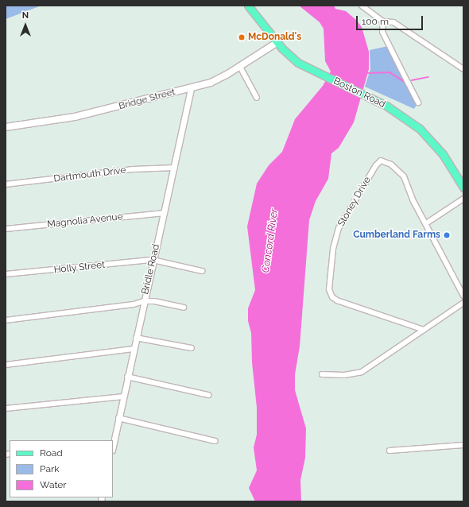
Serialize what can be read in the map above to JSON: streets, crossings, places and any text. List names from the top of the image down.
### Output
{
  "streets": {
    "main road": ["Boston Road", "Bridge Street"],
    "street": [
      "Dartmouth Drive",
      "Stoney Drive",
      "Magnolia Avenue",
      "Holly Street",
      "Bridle Road"
    ]
  },
  "crossings": [
    ["Boston Road", "Bridge Street"],
    ["Bridge Street", "Bridle Road"],
    ["Dartmouth Drive", "Bridle Road"],
    ["Magnolia Avenue", "Bridle Road"],
    ["Holly Street", "Bridle Road"]
  ],
  "water": ["Concord River"],
  "places": ["McDonald's", "Cumberland Farms"],
  "legend": ["Road", "Park", "Water"],
  "scale_bar": "100 m",
  "north": "top"
}
